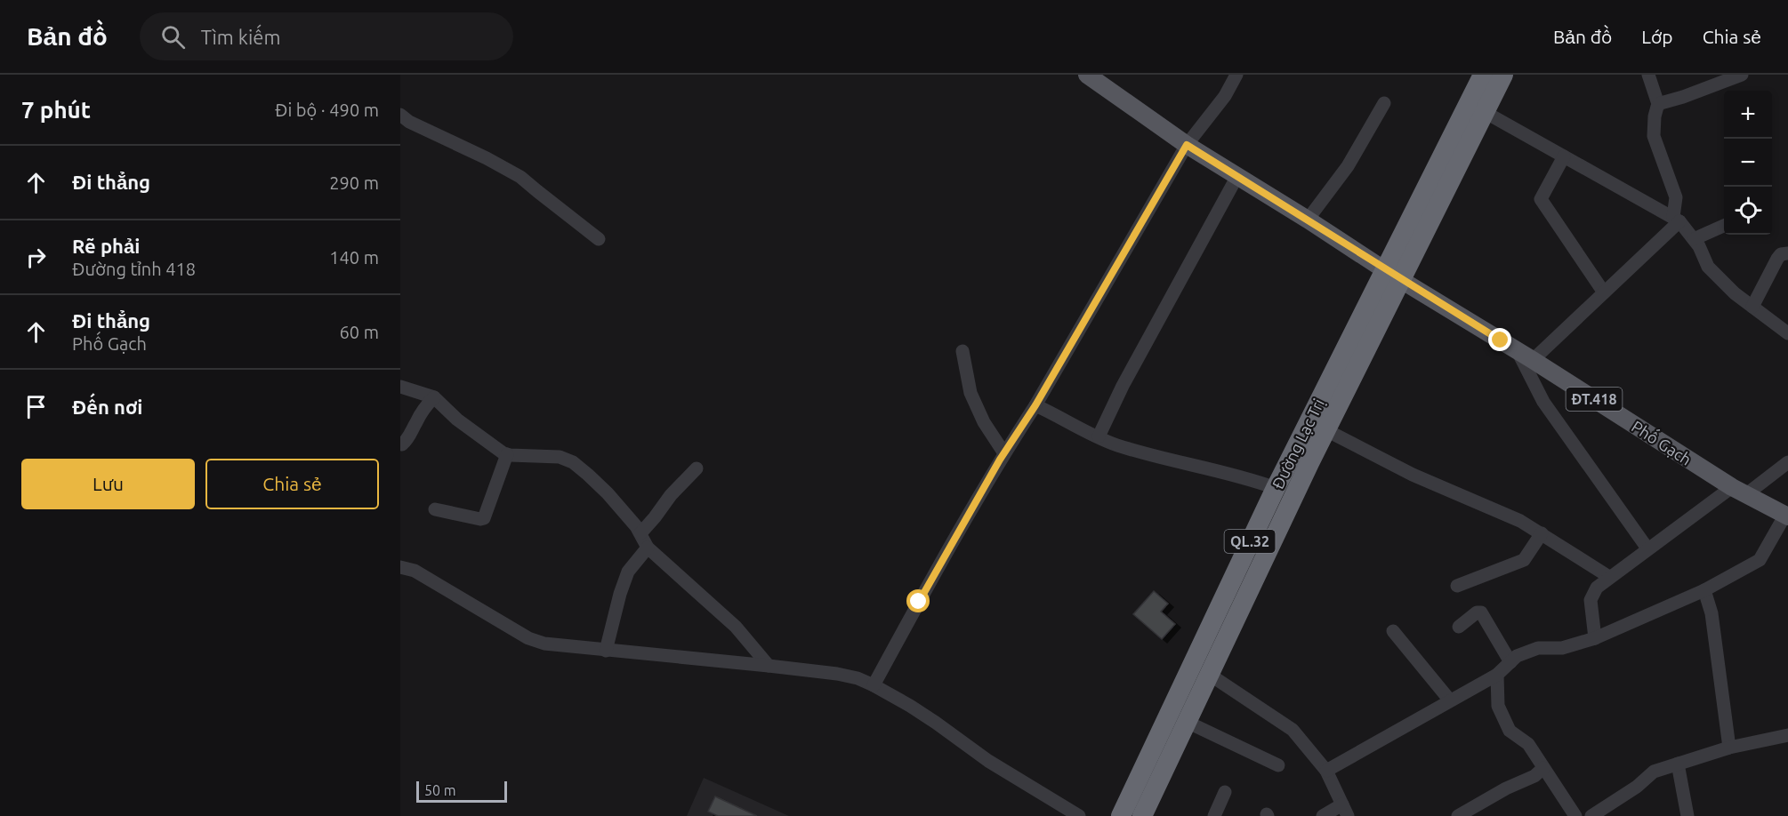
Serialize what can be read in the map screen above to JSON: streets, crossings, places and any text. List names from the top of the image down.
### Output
{
  "streets": {
    "highway": ["Đường Lạc Trị", "QL.32"],
    "main road": ["ĐT.418", "Phố Gạch"]
  },
  "crossings": [
    ["ĐT.418", "Phố Gạch"],
    ["ĐT.418", "Đường Lạc Trị"],
    ["Phố Gạch", "Đường Lạc Trị"]
  ],
  "scale_bar": "50 m",
  "page": {
    "header": "Bản đồ",
    "search": "Tìm kiếm",
    "nav": ["Bản đồ", "Lớp", "Chia sẻ"],
    "heading": ["7 phút", "Đi bộ · 490 m"],
    "map_buttons": ["+", "−"],
    "list": [
      ["Đi thẳng", "290 m"],
      ["Rẽ phải", "Đường tỉnh 418", "140 m"],
      ["Đi thẳng", "Phố Gạch", "60 m"],
      "Đến nơi"
    ],
    "buttons": ["Lưu", "Chia sẻ"],
    "scale": "50 m"
  }
}
